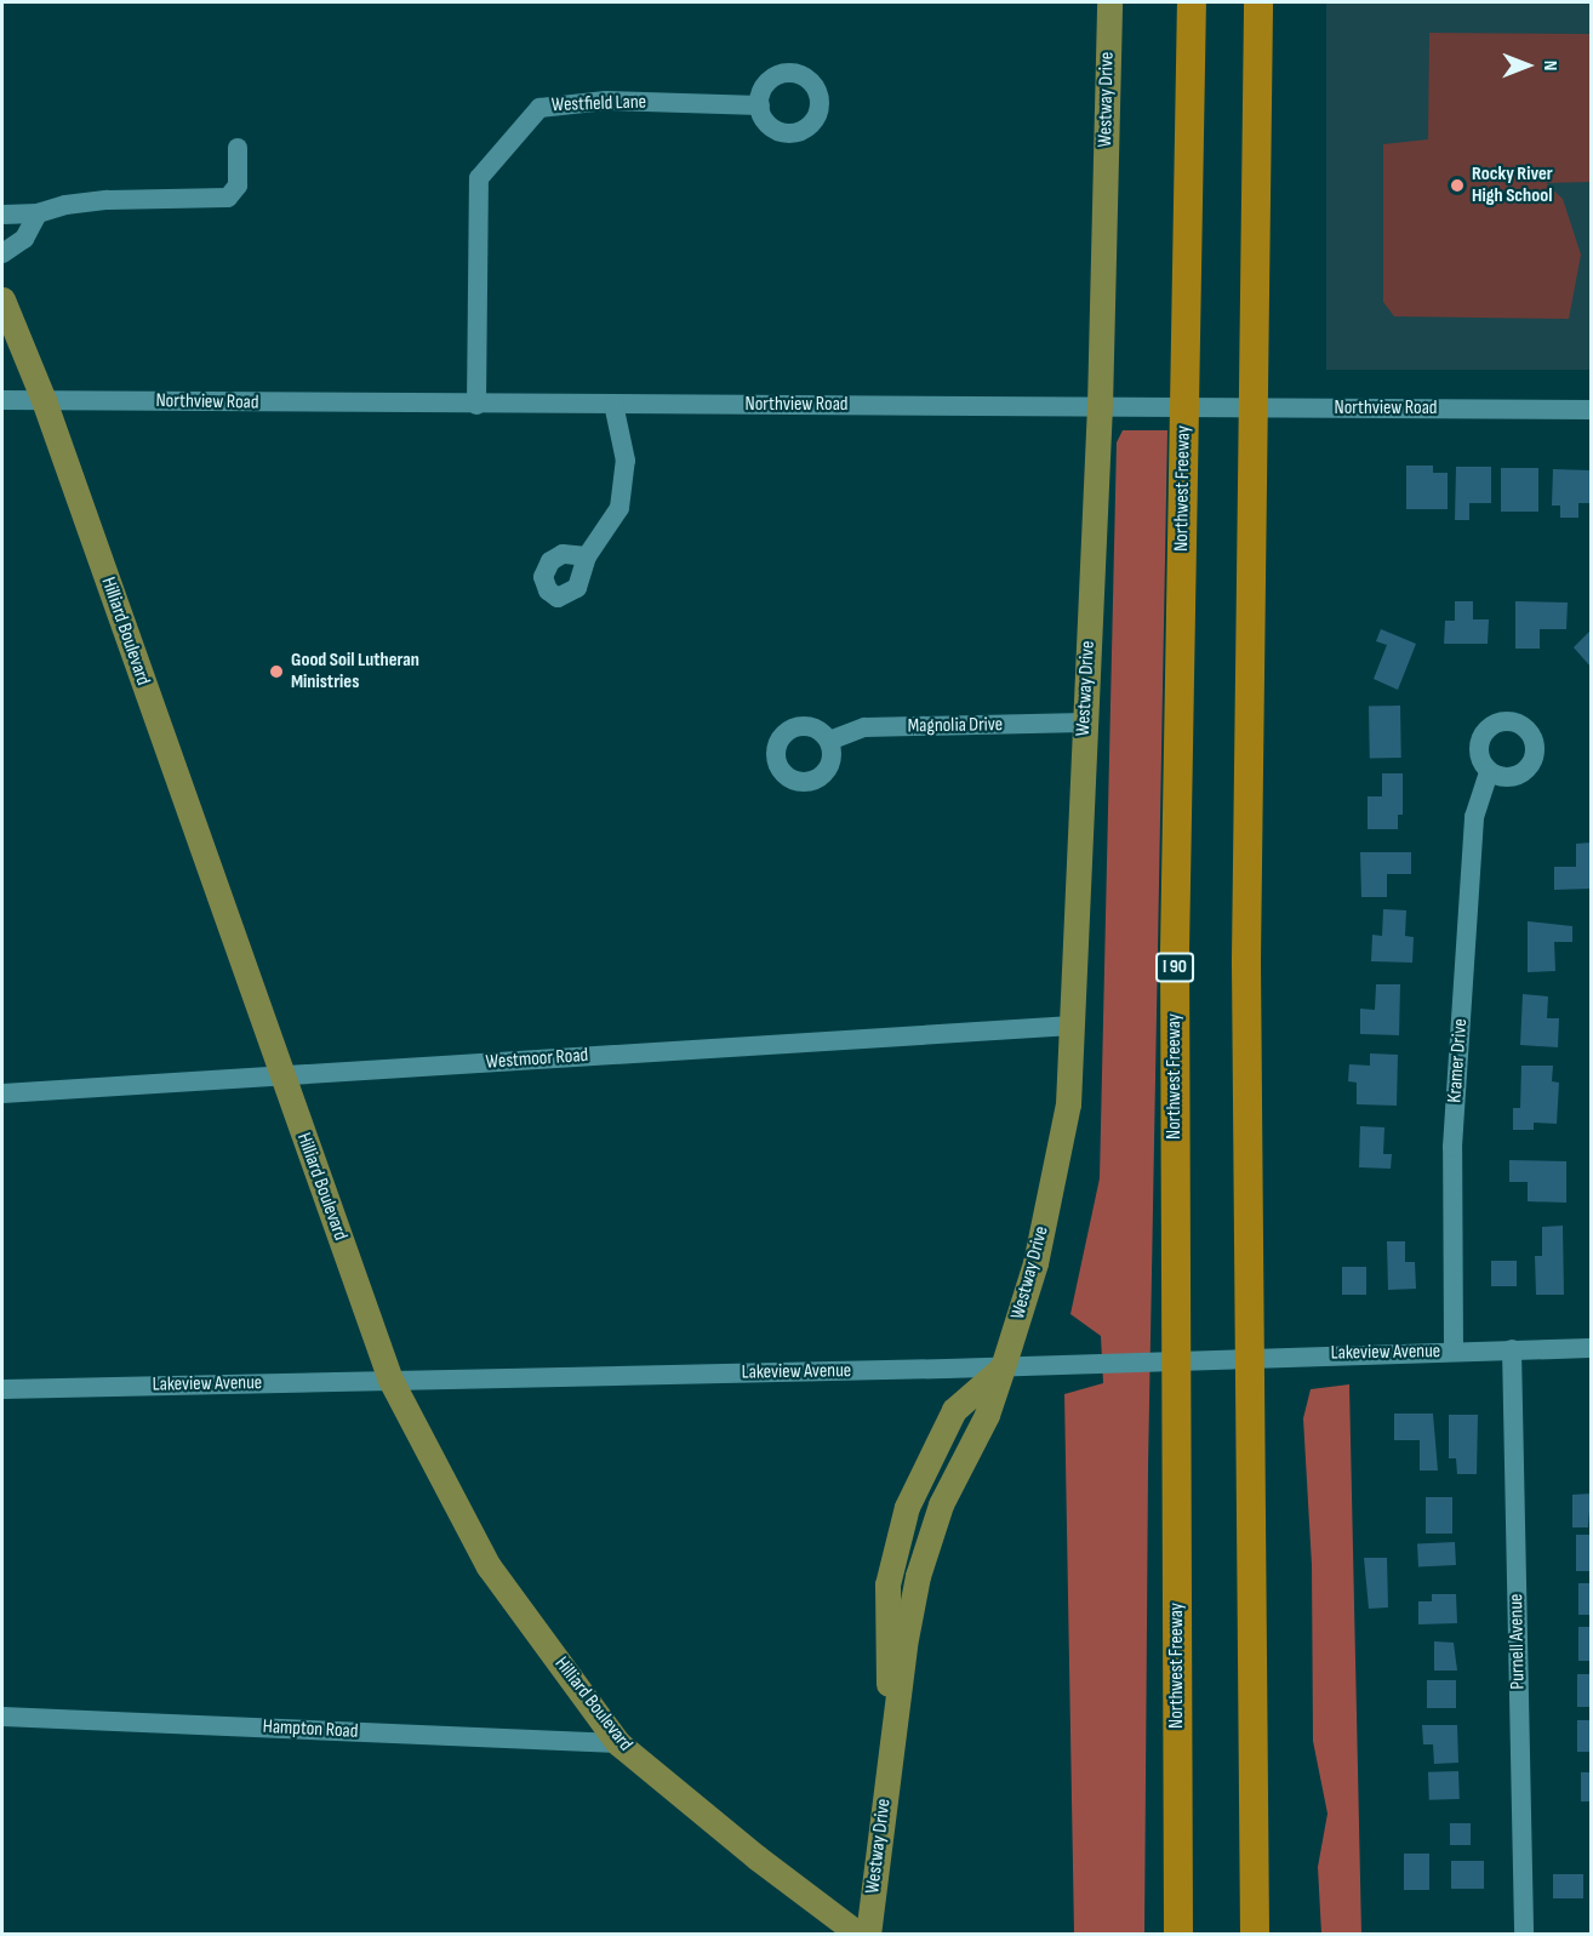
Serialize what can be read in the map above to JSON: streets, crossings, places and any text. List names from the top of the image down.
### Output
{
  "streets": {
    "highway": ["Northwest Freeway", "I 90"],
    "main road": ["Westway Drive", "Hilliard Boulevard"],
    "street": [
      "Westfield Lane",
      "Northview Road",
      "Magnolia Drive",
      "Westmoor Road",
      "Kramer Drive",
      "Lakeview Avenue",
      "Purnell Avenue",
      "Hampton Road"
    ]
  },
  "crossings": [
    ["Westway Drive", "Northview Road"],
    ["Westway Drive", "Magnolia Drive"],
    ["Westway Drive", "Westmoor Road"],
    ["Westway Drive", "Lakeview Avenue"],
    ["Westfield Lane", "Northview Road"],
    ["Northview Road", "Hilliard Boulevard"],
    ["Hilliard Boulevard", "Westmoor Road"],
    ["Hilliard Boulevard", "Lakeview Avenue"],
    ["Hilliard Boulevard", "Hampton Road"],
    ["Kramer Drive", "Lakeview Avenue"],
    ["Lakeview Avenue", "Purnell Avenue"]
  ],
  "places": ["Rocky River High School", "Good Soil Lutheran Ministries"],
  "north": "right"
}
